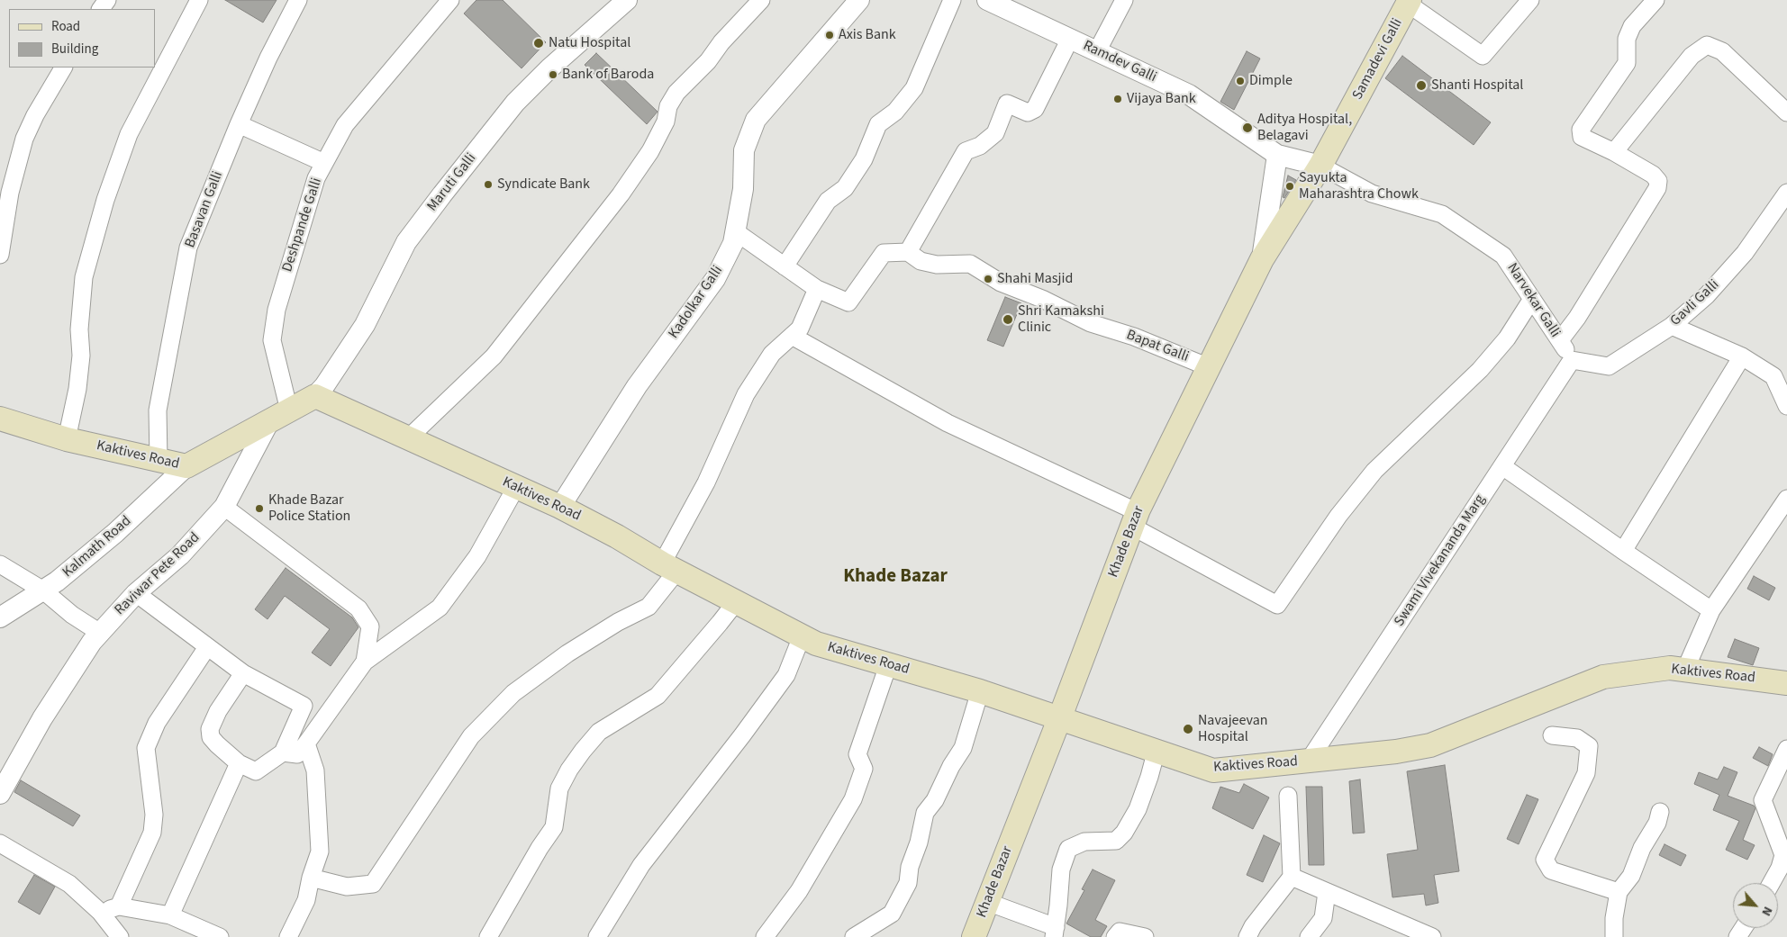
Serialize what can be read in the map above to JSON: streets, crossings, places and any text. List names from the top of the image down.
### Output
{
  "streets": {
    "main road": ["Samadevi Galli", "Kaktives Road", "Khade Bazar"],
    "street": [
      "Ramdev Galli",
      "Maruti Galli",
      "Basavan Galli",
      "Deshpande Galli",
      "Narvekar Galli",
      "Kadolkar Galli",
      "Gavli Galli",
      "Bapat Galli",
      "Kalmath Road",
      "Swami Vivekananda Marg",
      "Raviwar Pete Road"
    ]
  },
  "crossings": [
    ["Samadevi Galli", "Ramdev Galli"],
    ["Samadevi Galli", "Narvekar Galli"],
    ["Samadevi Galli", "Khade Bazar"],
    ["Ramdev Galli", "Narvekar Galli"],
    ["Ramdev Galli", "Khade Bazar"],
    ["Maruti Galli", "Kaktives Road"],
    ["Basavan Galli", "Kaktives Road"],
    ["Deshpande Galli", "Kaktives Road"],
    ["Deshpande Galli", "Raviwar Pete Road"],
    ["Narvekar Galli", "Gavli Galli"],
    ["Narvekar Galli", "Khade Bazar"],
    ["Narvekar Galli", "Swami Vivekananda Marg"],
    ["Kadolkar Galli", "Kaktives Road"],
    ["Gavli Galli", "Swami Vivekananda Marg"],
    ["Bapat Galli", "Khade Bazar"],
    ["Kaktives Road", "Khade Bazar"],
    ["Kaktives Road", "Kalmath Road"],
    ["Kaktives Road", "Swami Vivekananda Marg"],
    ["Kaktives Road", "Raviwar Pete Road"]
  ],
  "districts": ["Khade Bazar"],
  "places": [
    "Axis Bank",
    "Natu Hospital",
    "Bank of Baroda",
    "Dimple",
    "Shanti Hospital",
    "Vijaya Bank",
    "Aditya Hospital, Belagavi",
    "Syndicate Bank",
    "Sayukta Maharashtra Chowk",
    "Shahi Masjid",
    "Shri Kamakshi Clinic",
    "Khade Bazar Police Station",
    "Navajeevan Hospital"
  ],
  "legend": ["Road", "Building"],
  "north": "bottom right"
}
